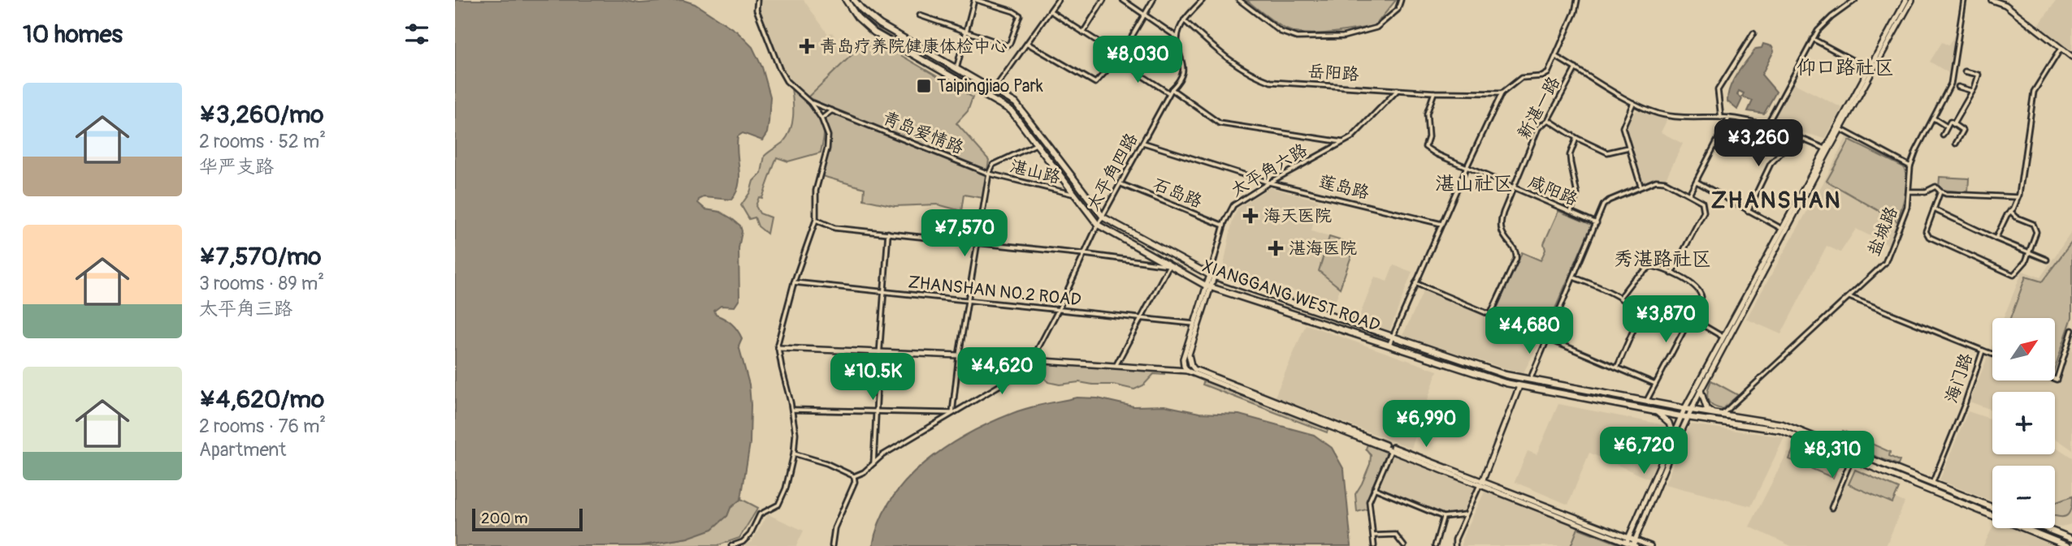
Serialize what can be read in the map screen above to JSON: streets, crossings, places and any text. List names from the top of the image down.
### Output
{
  "streets": {
    "main road": ["XIANGGANG WEST ROAD"],
    "street": [
      "岳阳路",
      "新湛一路",
      "青岛爱情路",
      "太平角六路",
      "湛山路",
      "太平角四路",
      "莲岛路",
      "咸阳路",
      "石岛路",
      "盐城路",
      "ZHANSHAN NO.2 ROAD",
      "海门路"
    ]
  },
  "crossings": [
    ["岳阳路", "太平角六路"],
    ["岳阳路", "咸阳路"],
    ["新湛一路", "咸阳路"],
    ["青岛爱情路", "湛山路"],
    ["太平角六路", "莲岛路"],
    ["太平角六路", "石岛路"],
    ["太平角六路", "XIANGGANG WEST ROAD"],
    ["湛山路", "XIANGGANG WEST ROAD"],
    ["太平角四路", "莲岛路"],
    ["太平角四路", "石岛路"],
    ["太平角四路", "ZHANSHAN NO.2 ROAD"],
    ["太平角四路", "XIANGGANG WEST ROAD"],
    ["盐城路", "XIANGGANG WEST ROAD"],
    ["盐城路", "海门路"],
    ["XIANGGANG WEST ROAD", "海门路"]
  ],
  "districts": [
    "仰口路社区",
    "湛山社区",
    "ZHANSHAN",
    "秀湛路社区"
  ],
  "places": {
    "health": ["青岛疗养院健康体检中心", "海天医院", "湛海医院"],
    "transit": ["Taipingjiao Park"]
  },
  "scale_bar": "200 m",
  "north": "top right",
  "page": {
    "heading": "10 homes",
    "price": [
      "¥8,030",
      "¥3,260",
      "¥7,570",
      "¥3,870",
      "¥4,680",
      "¥4,620",
      "¥10.5K",
      "¥6,990",
      "¥6,720",
      "¥8,310"
    ],
    "list": [
      {
        "name": "¥3,260/mo",
        "note": "2 rooms · 52 m² · 华严支路"
      },
      {
        "name": "¥7,570/mo",
        "note": "3 rooms · 89 m² · 太平角三路"
      },
      {
        "name": "¥4,620/mo",
        "note": "2 rooms · 76 m² · Apartment"
      }
    ],
    "map_buttons": ["+", "−"],
    "scale": "200 m"
  }
}
